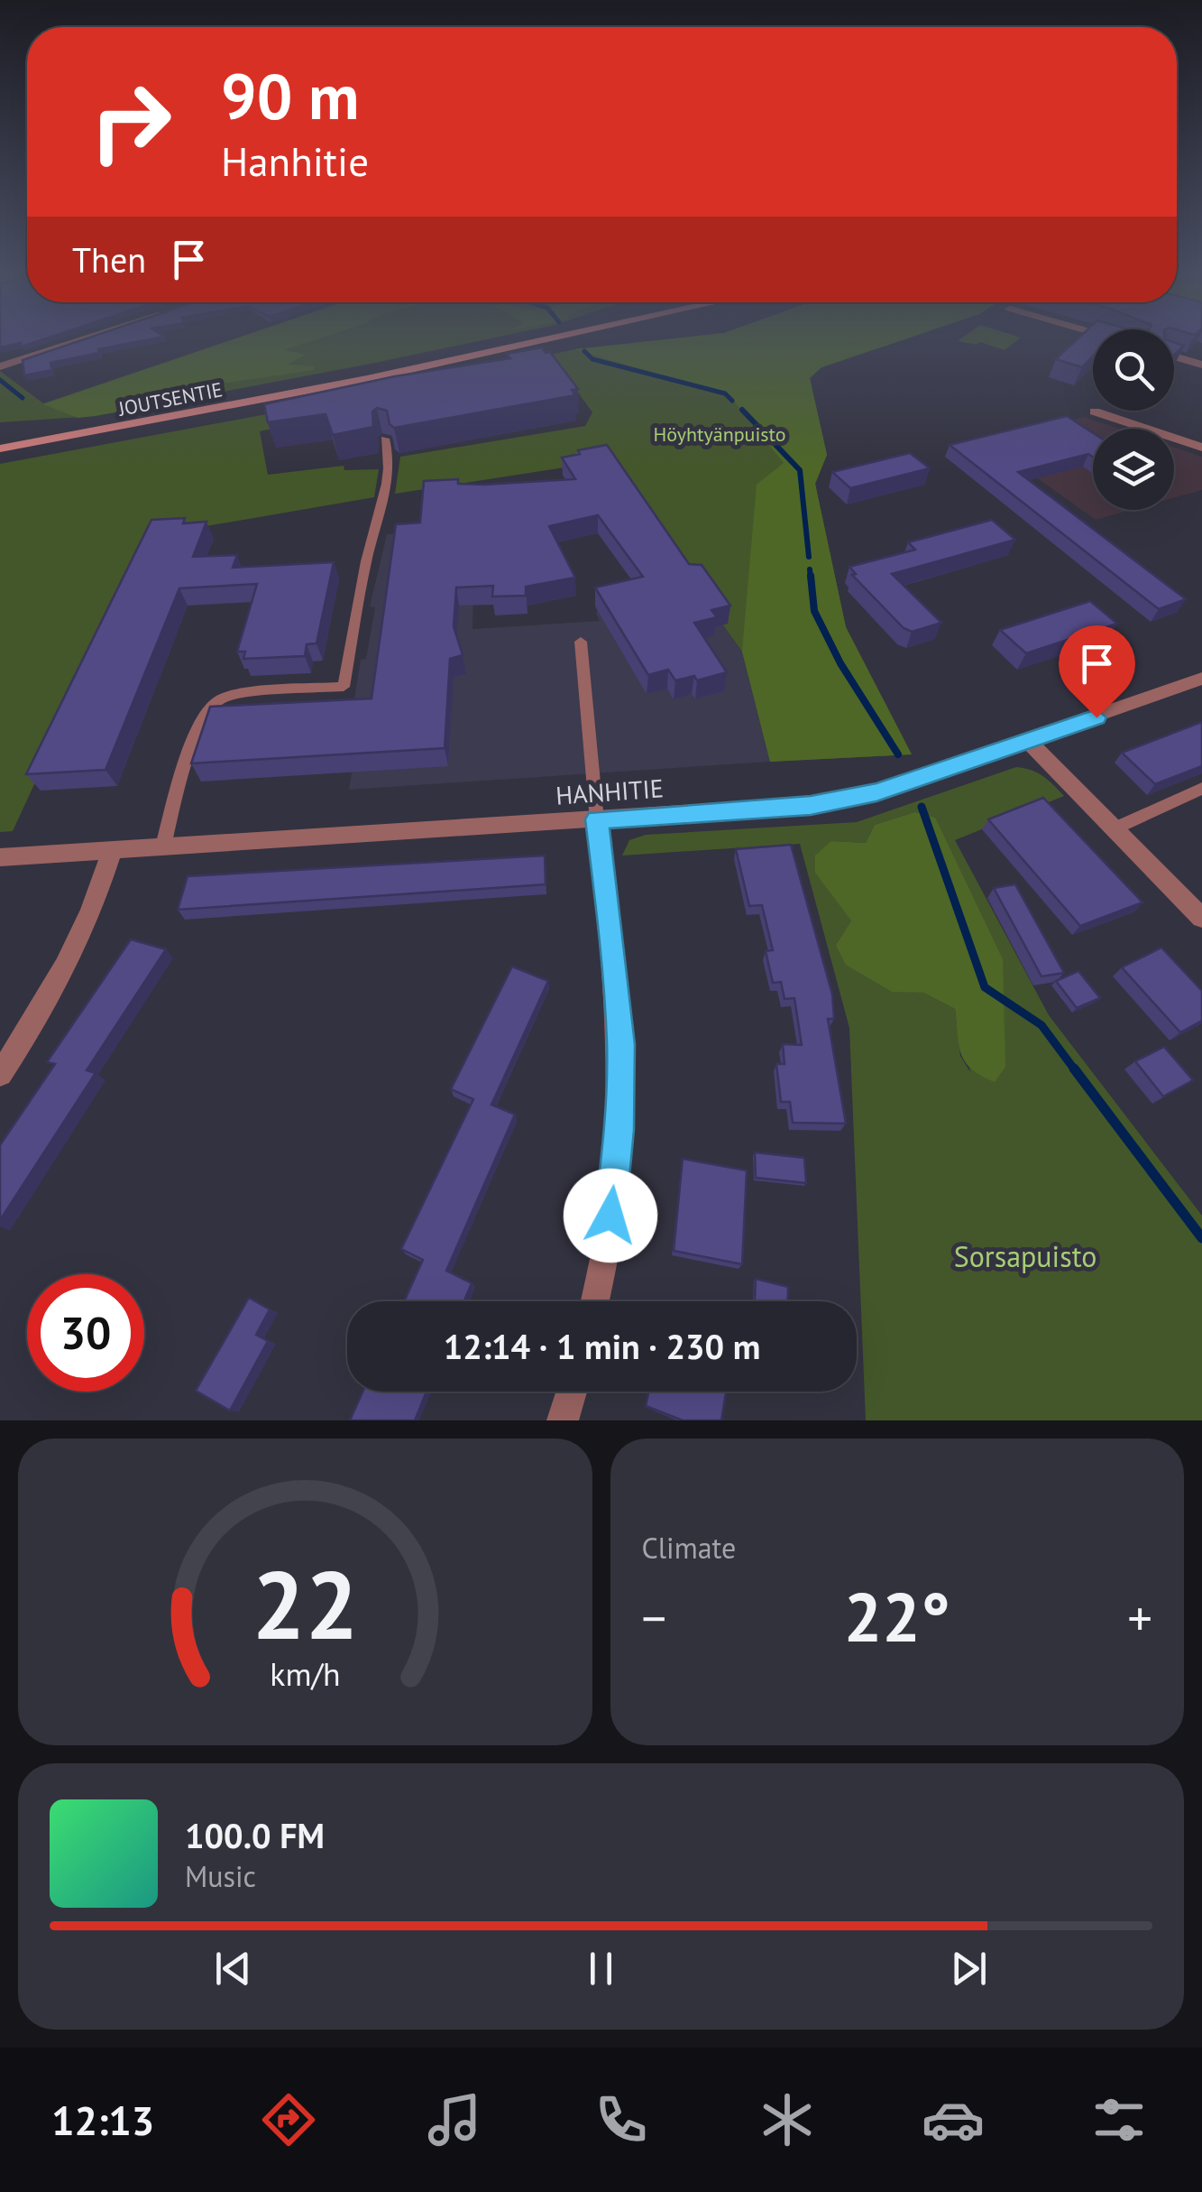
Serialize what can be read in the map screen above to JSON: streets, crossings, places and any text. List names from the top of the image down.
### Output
{
  "streets": {
    "main road": ["JOUTSENTIE"],
    "street": ["HANHITIE"]
  },
  "parks": ["Höyhtyänpuisto", "Sorsapuisto"],
  "page": {
    "turn": ["90 m", "Hanhitie"],
    "then": "Then",
    "limit": "30",
    "trip": "12:14 · 1 min · 230 m",
    "tile": "Climate",
    "heat": ["−", "22°", "+"],
    "song": ["100.0 FM", "Music"],
    "tabs": "12:13",
    "gauge": ["22", "km/h"]
  }
}
